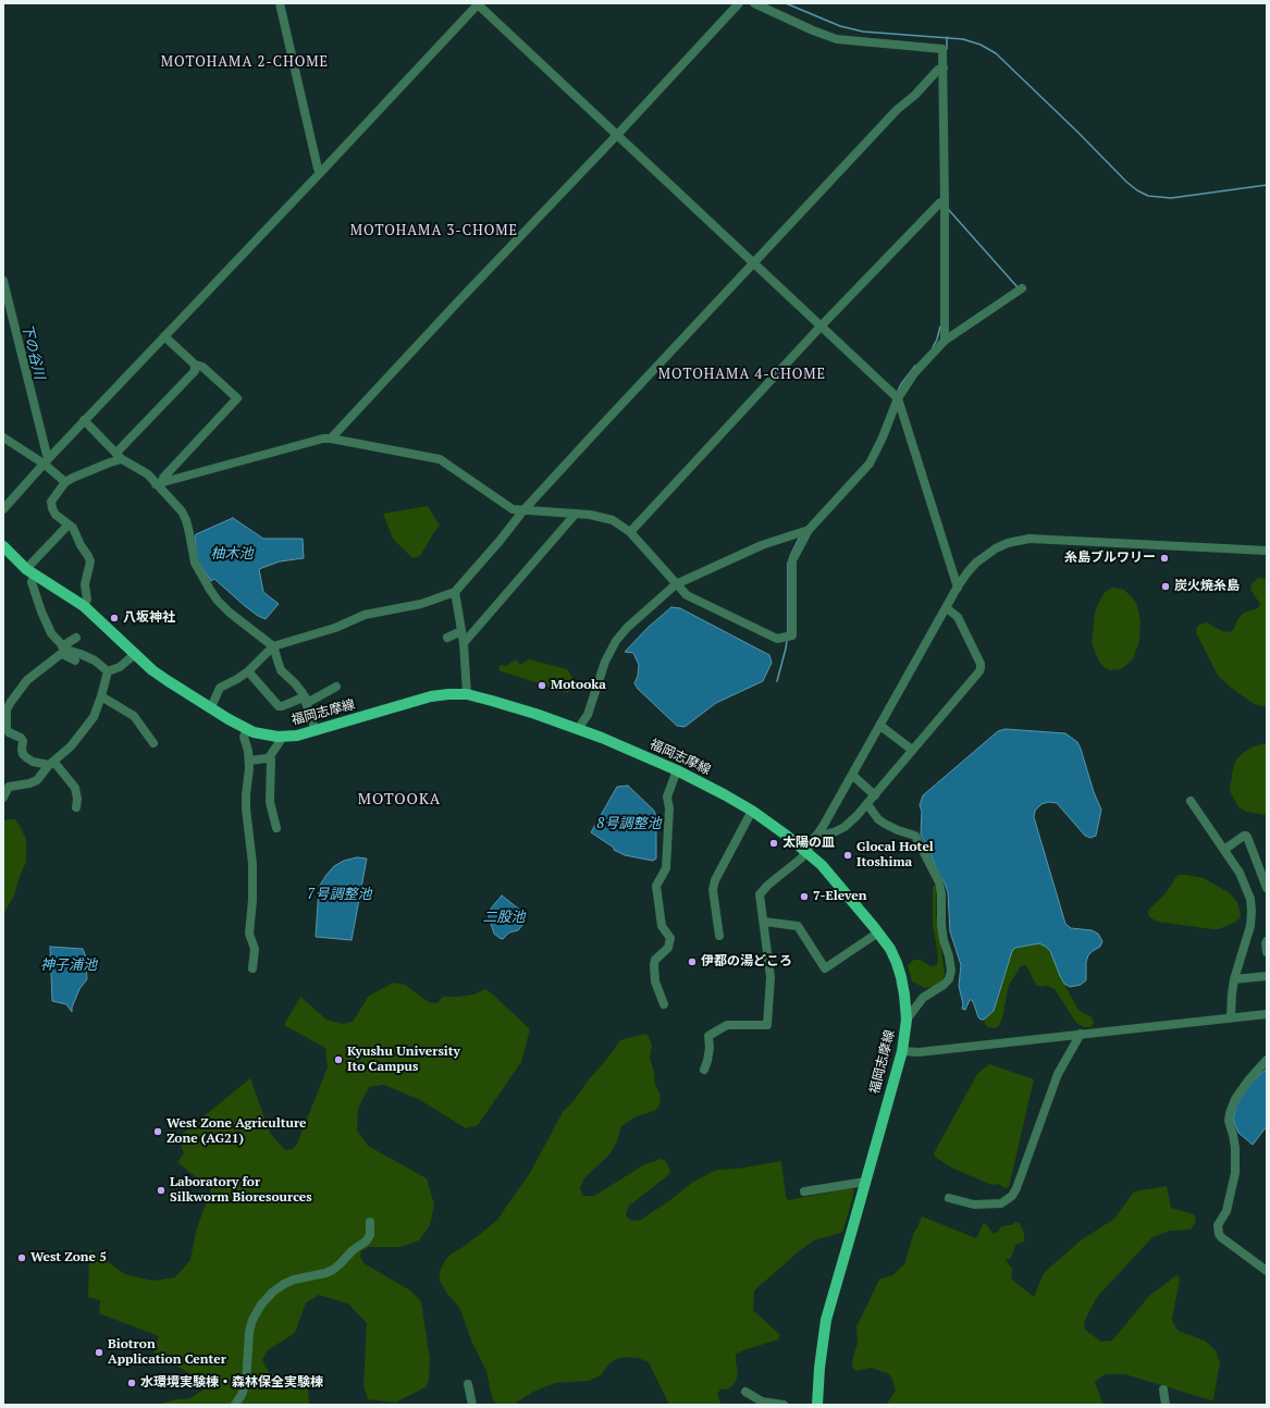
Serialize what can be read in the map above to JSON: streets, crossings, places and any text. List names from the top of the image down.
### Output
{
  "streets": {
    "main road": ["福岡志摩線"]
  },
  "districts": [
    "MOTOHAMA 2-CHOME",
    "MOTOHAMA 3-CHOME",
    "MOTOHAMA 4-CHOME",
    "MOTOOKA"
  ],
  "water": [
    "下の谷川",
    "柚木池",
    "8号調整池",
    "7号調整池",
    "二股池",
    "神子浦池"
  ],
  "places": [
    "糸島ブルワリー",
    "炭火焼糸島",
    "八坂神社",
    "Motooka",
    "太陽の皿",
    "Glocal Hotel Itoshima",
    "7-Eleven",
    "伊都の湯どころ",
    "Kyushu University Ito Campus",
    "West Zone Agriculture Zone (AG21)",
    "Laboratory for Silkworm Bioresources",
    "West Zone 5",
    "Biotron Application Center",
    "水環境実験棟・森林保全実験棟"
  ]
}
